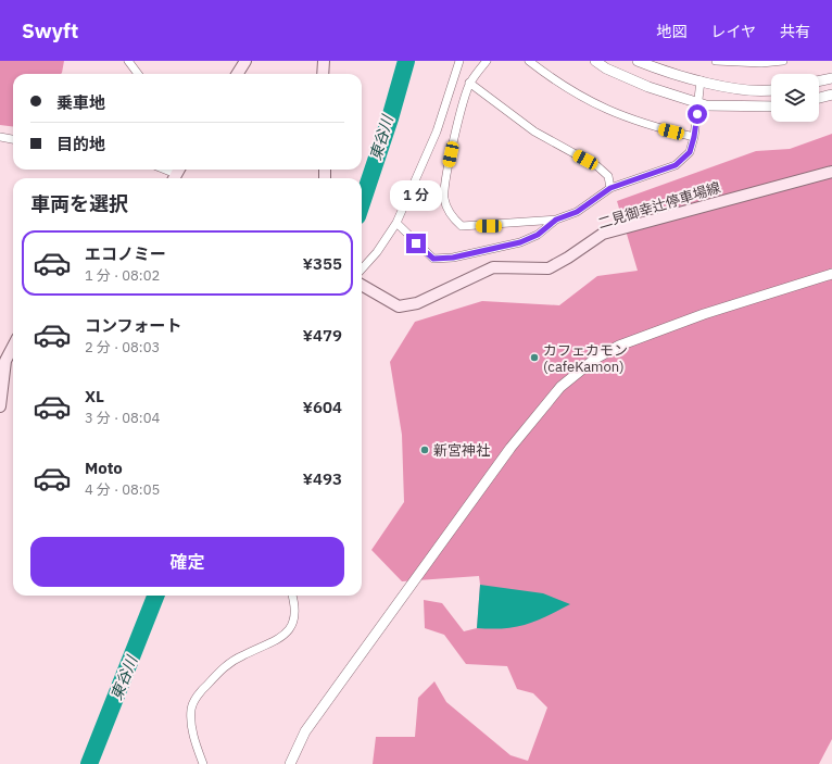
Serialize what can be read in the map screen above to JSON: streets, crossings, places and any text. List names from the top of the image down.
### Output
{
  "streets": {
    "main road": ["二見御幸辻停車場線"]
  },
  "water": ["東谷川"],
  "places": ["カフェカモン (cafeKamon)", "新宮神社"],
  "page": {
    "header": "Swyft",
    "nav": ["地図", "レイヤ", "共有"],
    "banner": ["乗車地", "目的地"],
    "heading": "車両を選択",
    "bubble": "1 分",
    "list": [
      {
        "name": "エコノミー",
        "note": "1 分 · 08:02",
        "value": "¥355"
      },
      {
        "name": "コンフォート",
        "note": "2 分 · 08:03",
        "value": "¥479"
      },
      {
        "name": "XL",
        "note": "3 分 · 08:04",
        "value": "¥604"
      },
      {
        "name": "Moto",
        "note": "4 分 · 08:05",
        "value": "¥493"
      }
    ],
    "buttons": "確定"
  }
}
